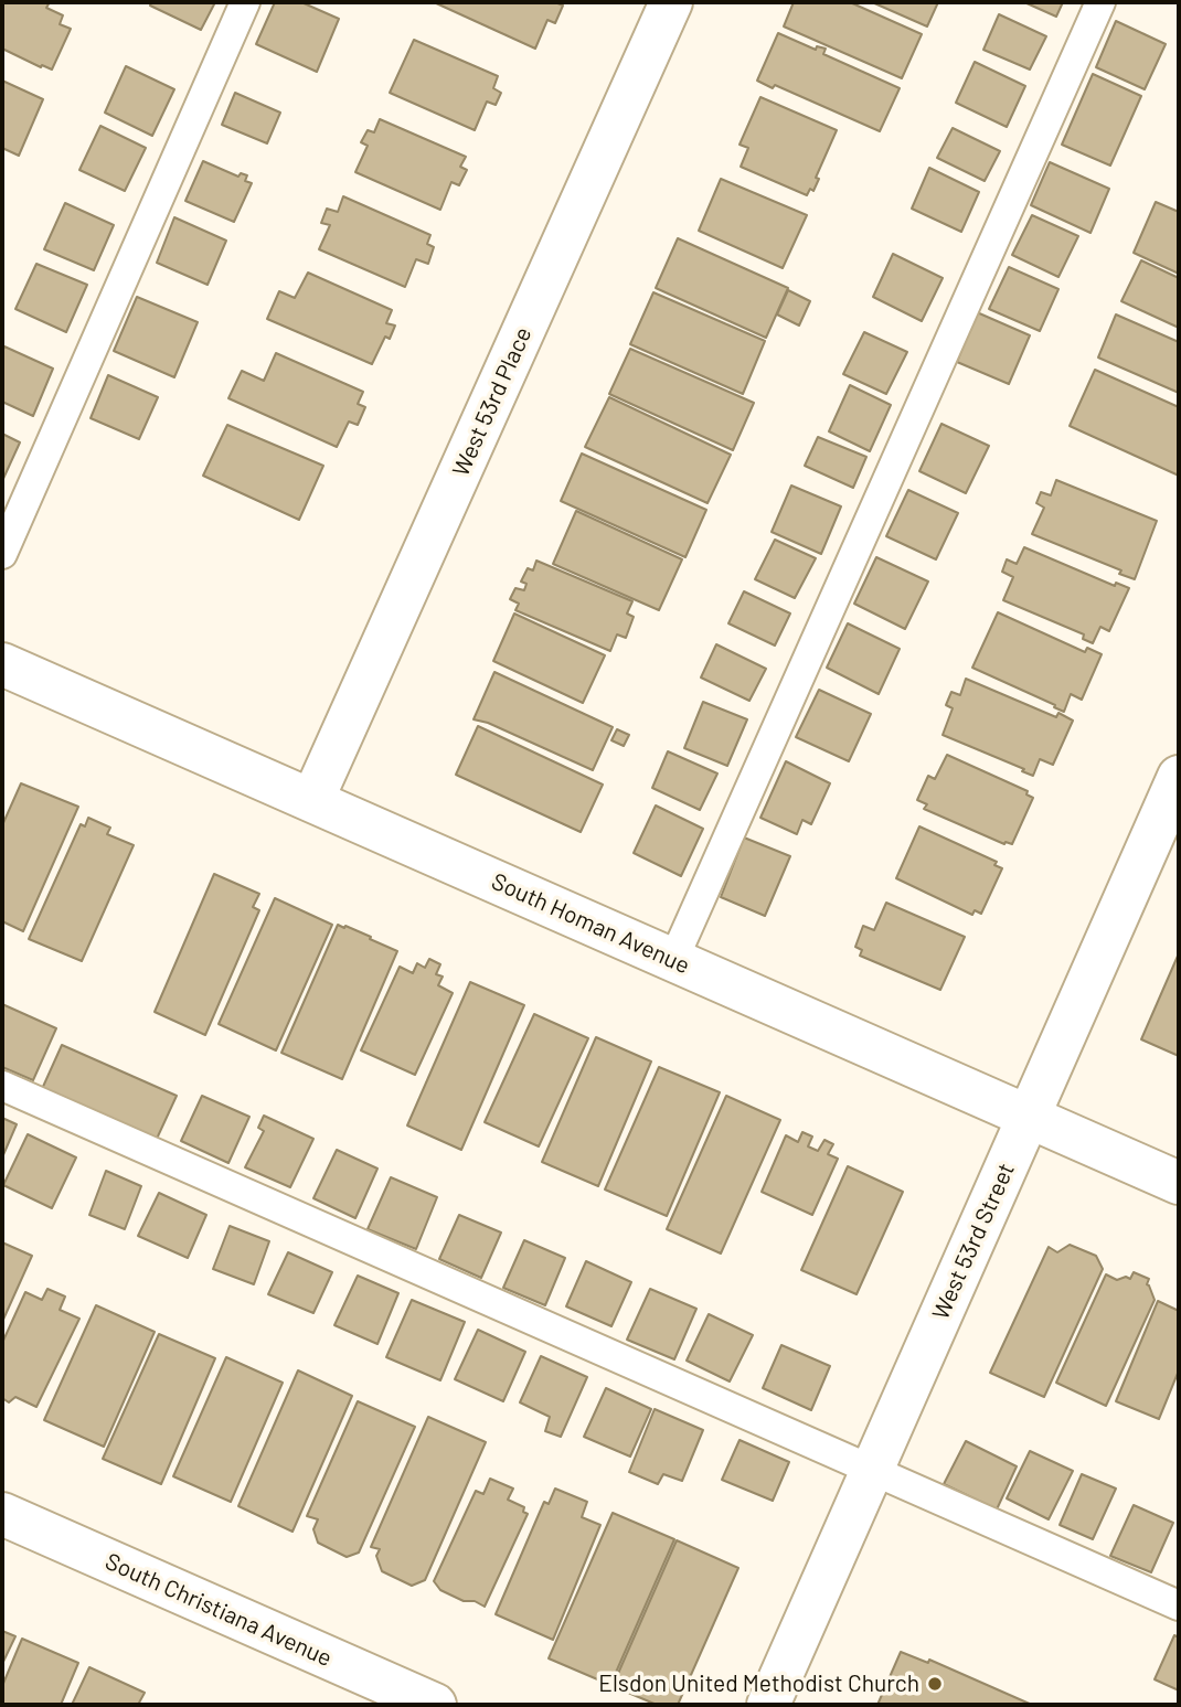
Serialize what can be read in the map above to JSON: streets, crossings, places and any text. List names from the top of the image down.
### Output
{
  "streets": {
    "street": [
      "West 53rd Place",
      "South Homan Avenue",
      "West 53rd Street",
      "South Christiana Avenue"
    ]
  },
  "crossings": [
    ["West 53rd Place", "South Homan Avenue"],
    ["South Homan Avenue", "West 53rd Street"]
  ],
  "places": ["Elsdon United Methodist Church"]
}
